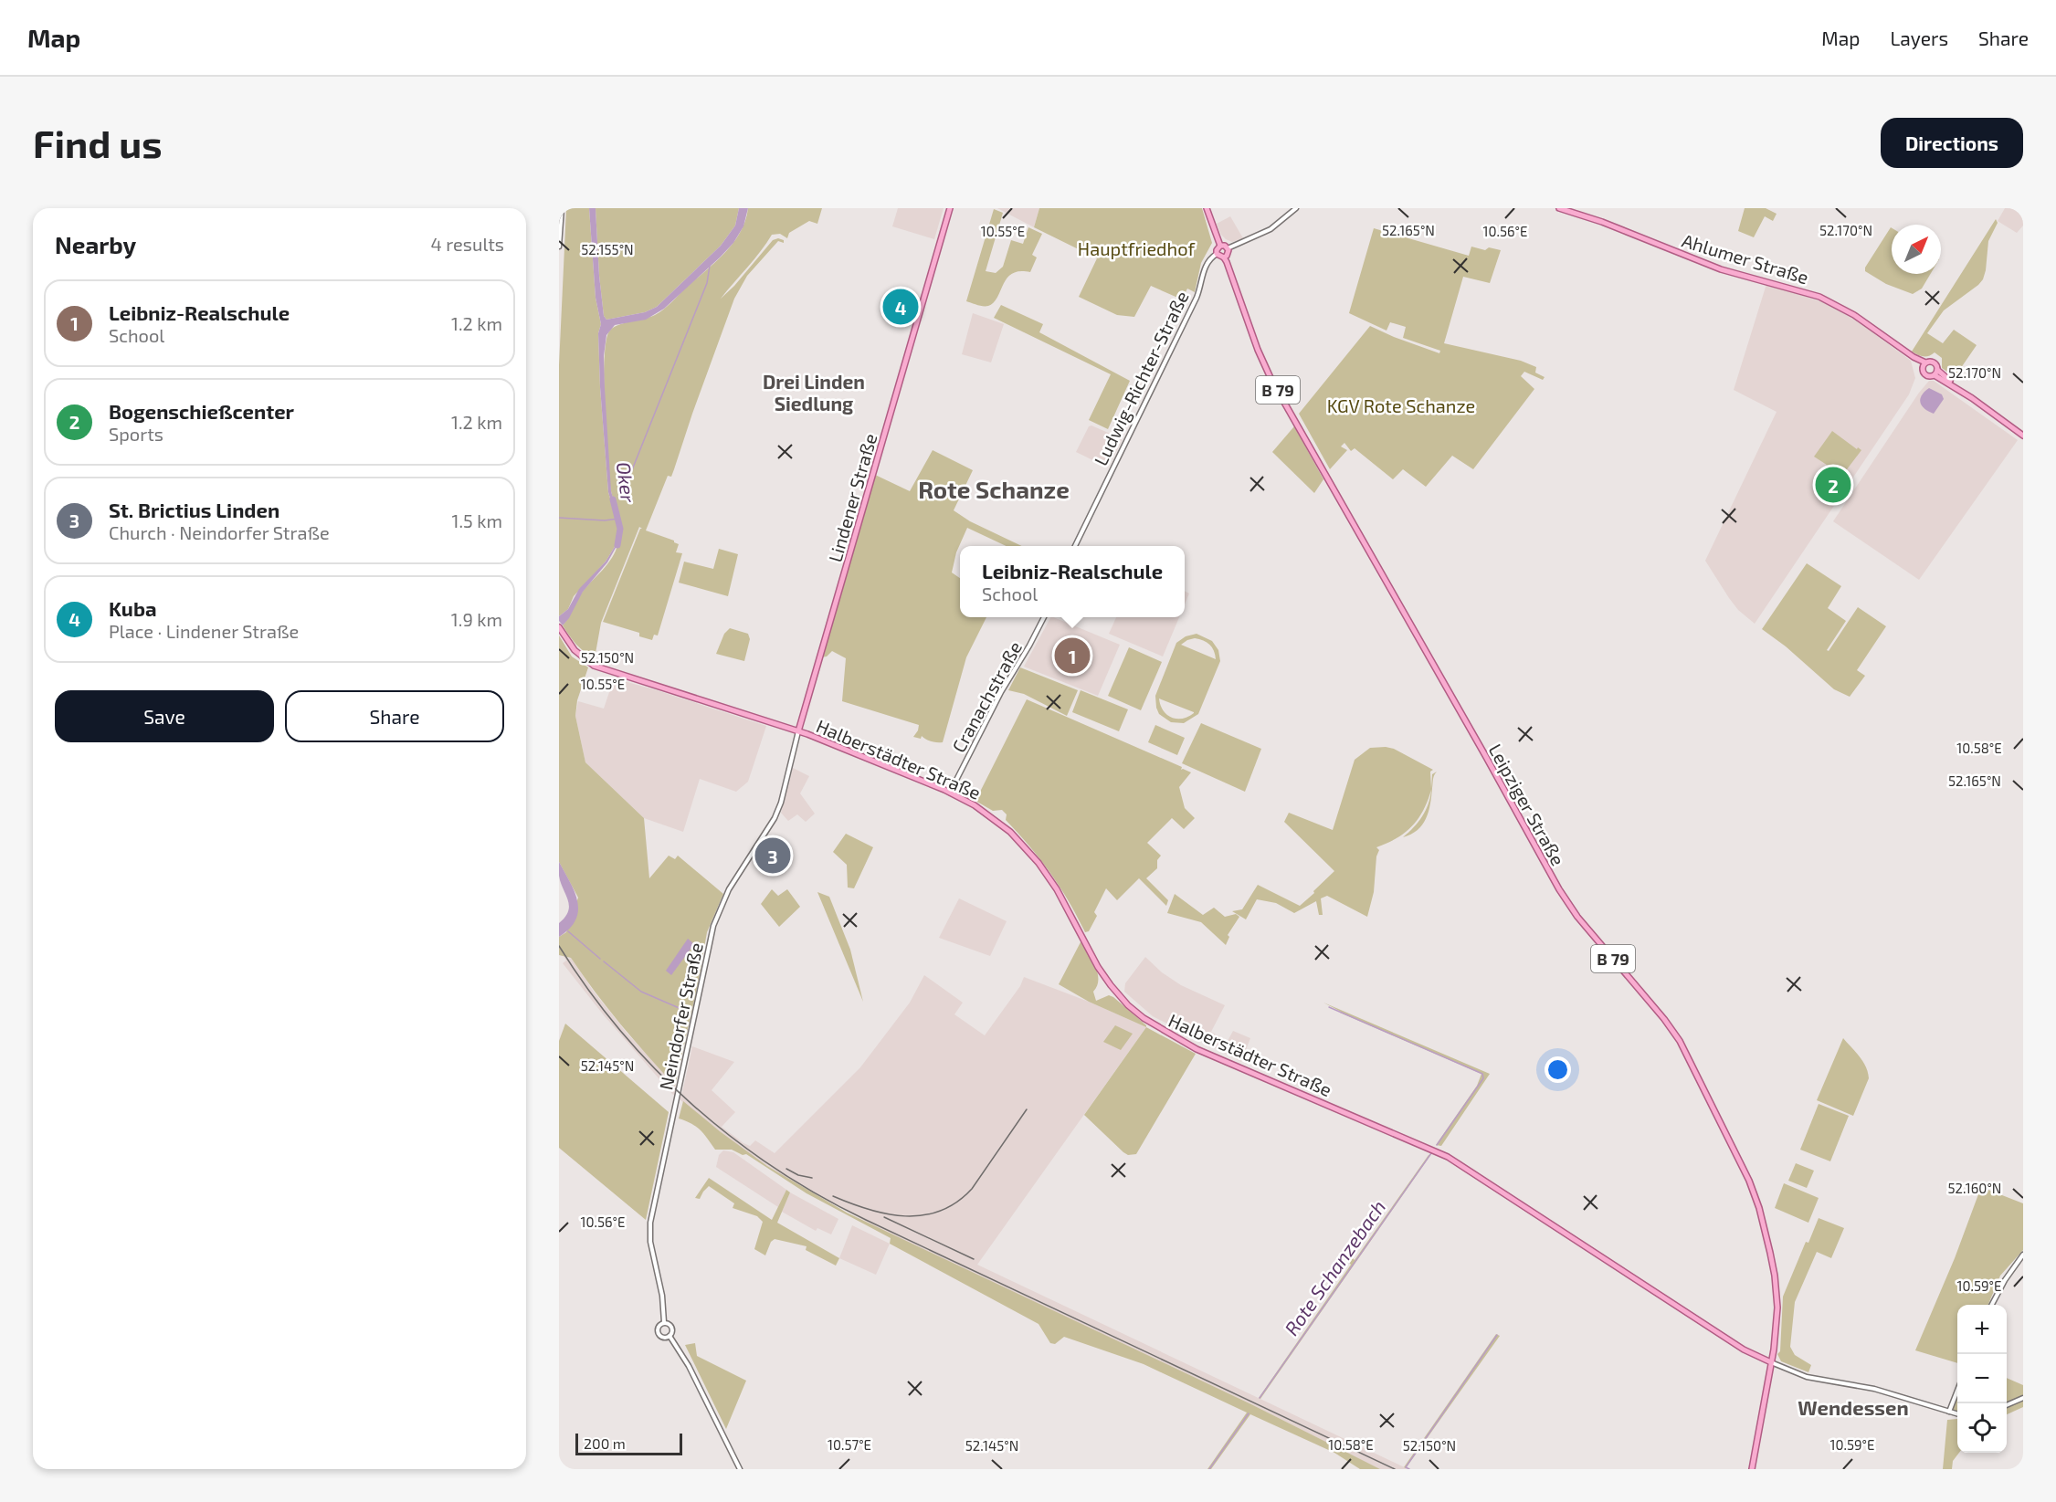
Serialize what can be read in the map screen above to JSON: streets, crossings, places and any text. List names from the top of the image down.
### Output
{
  "streets": {
    "main road": [
      "Ahlumer Straße",
      "B 79",
      "Lindener Straße",
      "Halberstädter Straße",
      "Leipziger Straße"
    ],
    "street": ["Ludwig-Richter-Straße", "Cranachstraße", "Neindorfer Straße"]
  },
  "crossings": [
    ["Ludwig-Richter-Straße", "Leipziger Straße"],
    ["B 79", "Halberstädter Straße"],
    ["B 79", "Leipziger Straße"],
    ["Lindener Straße", "Halberstädter Straße"],
    ["Lindener Straße", "Neindorfer Straße"],
    ["Cranachstraße", "Halberstädter Straße"],
    ["Halberstädter Straße", "Leipziger Straße"],
    ["Halberstädter Straße", "Neindorfer Straße"]
  ],
  "districts": ["Drei Linden Siedlung", "Rote Schanze", "Wendessen"],
  "water": ["Oker", "Rote Schanzebach"],
  "parks": ["Hauptfriedhof", "KGV Rote Schanze"],
  "scale_bar": "200 m",
  "north": "top right",
  "page": {
    "header": "Map",
    "nav": ["Map", "Layers", "Share"],
    "buttons": [
      "Directions",
      ["Save", "Share"]
    ],
    "title": "Find us",
    "heading": ["Nearby", "4 results"],
    "list": [
      {
        "mark": "1",
        "name": "Leibniz-Realschule",
        "note": "School",
        "value": "1.2 km"
      },
      {
        "mark": "2",
        "name": "Bogenschießcenter",
        "note": "Sports",
        "value": "1.2 km"
      },
      {
        "mark": "3",
        "name": "St. Brictius Linden",
        "note": "Church · Neindorfer Straße",
        "value": "1.5 km"
      },
      {
        "mark": "4",
        "name": "Kuba",
        "note": "Place · Lindener Straße",
        "value": "1.9 km"
      }
    ],
    "pins": [
      "4",
      "2",
      "1",
      "3"
    ],
    "popup": ["Leibniz-Realschule", "School"],
    "map_buttons": ["+", "−"],
    "scale": "200 m"
  },
  "coordinates": [
    "52.165°N",
    "52.170°N",
    "10.55°E",
    "10.56°E",
    "52.155°N",
    "52.150°N",
    "10.58°E",
    "52.145°N",
    "52.160°N",
    "10.59°E",
    "10.57°E"
  ]
}
